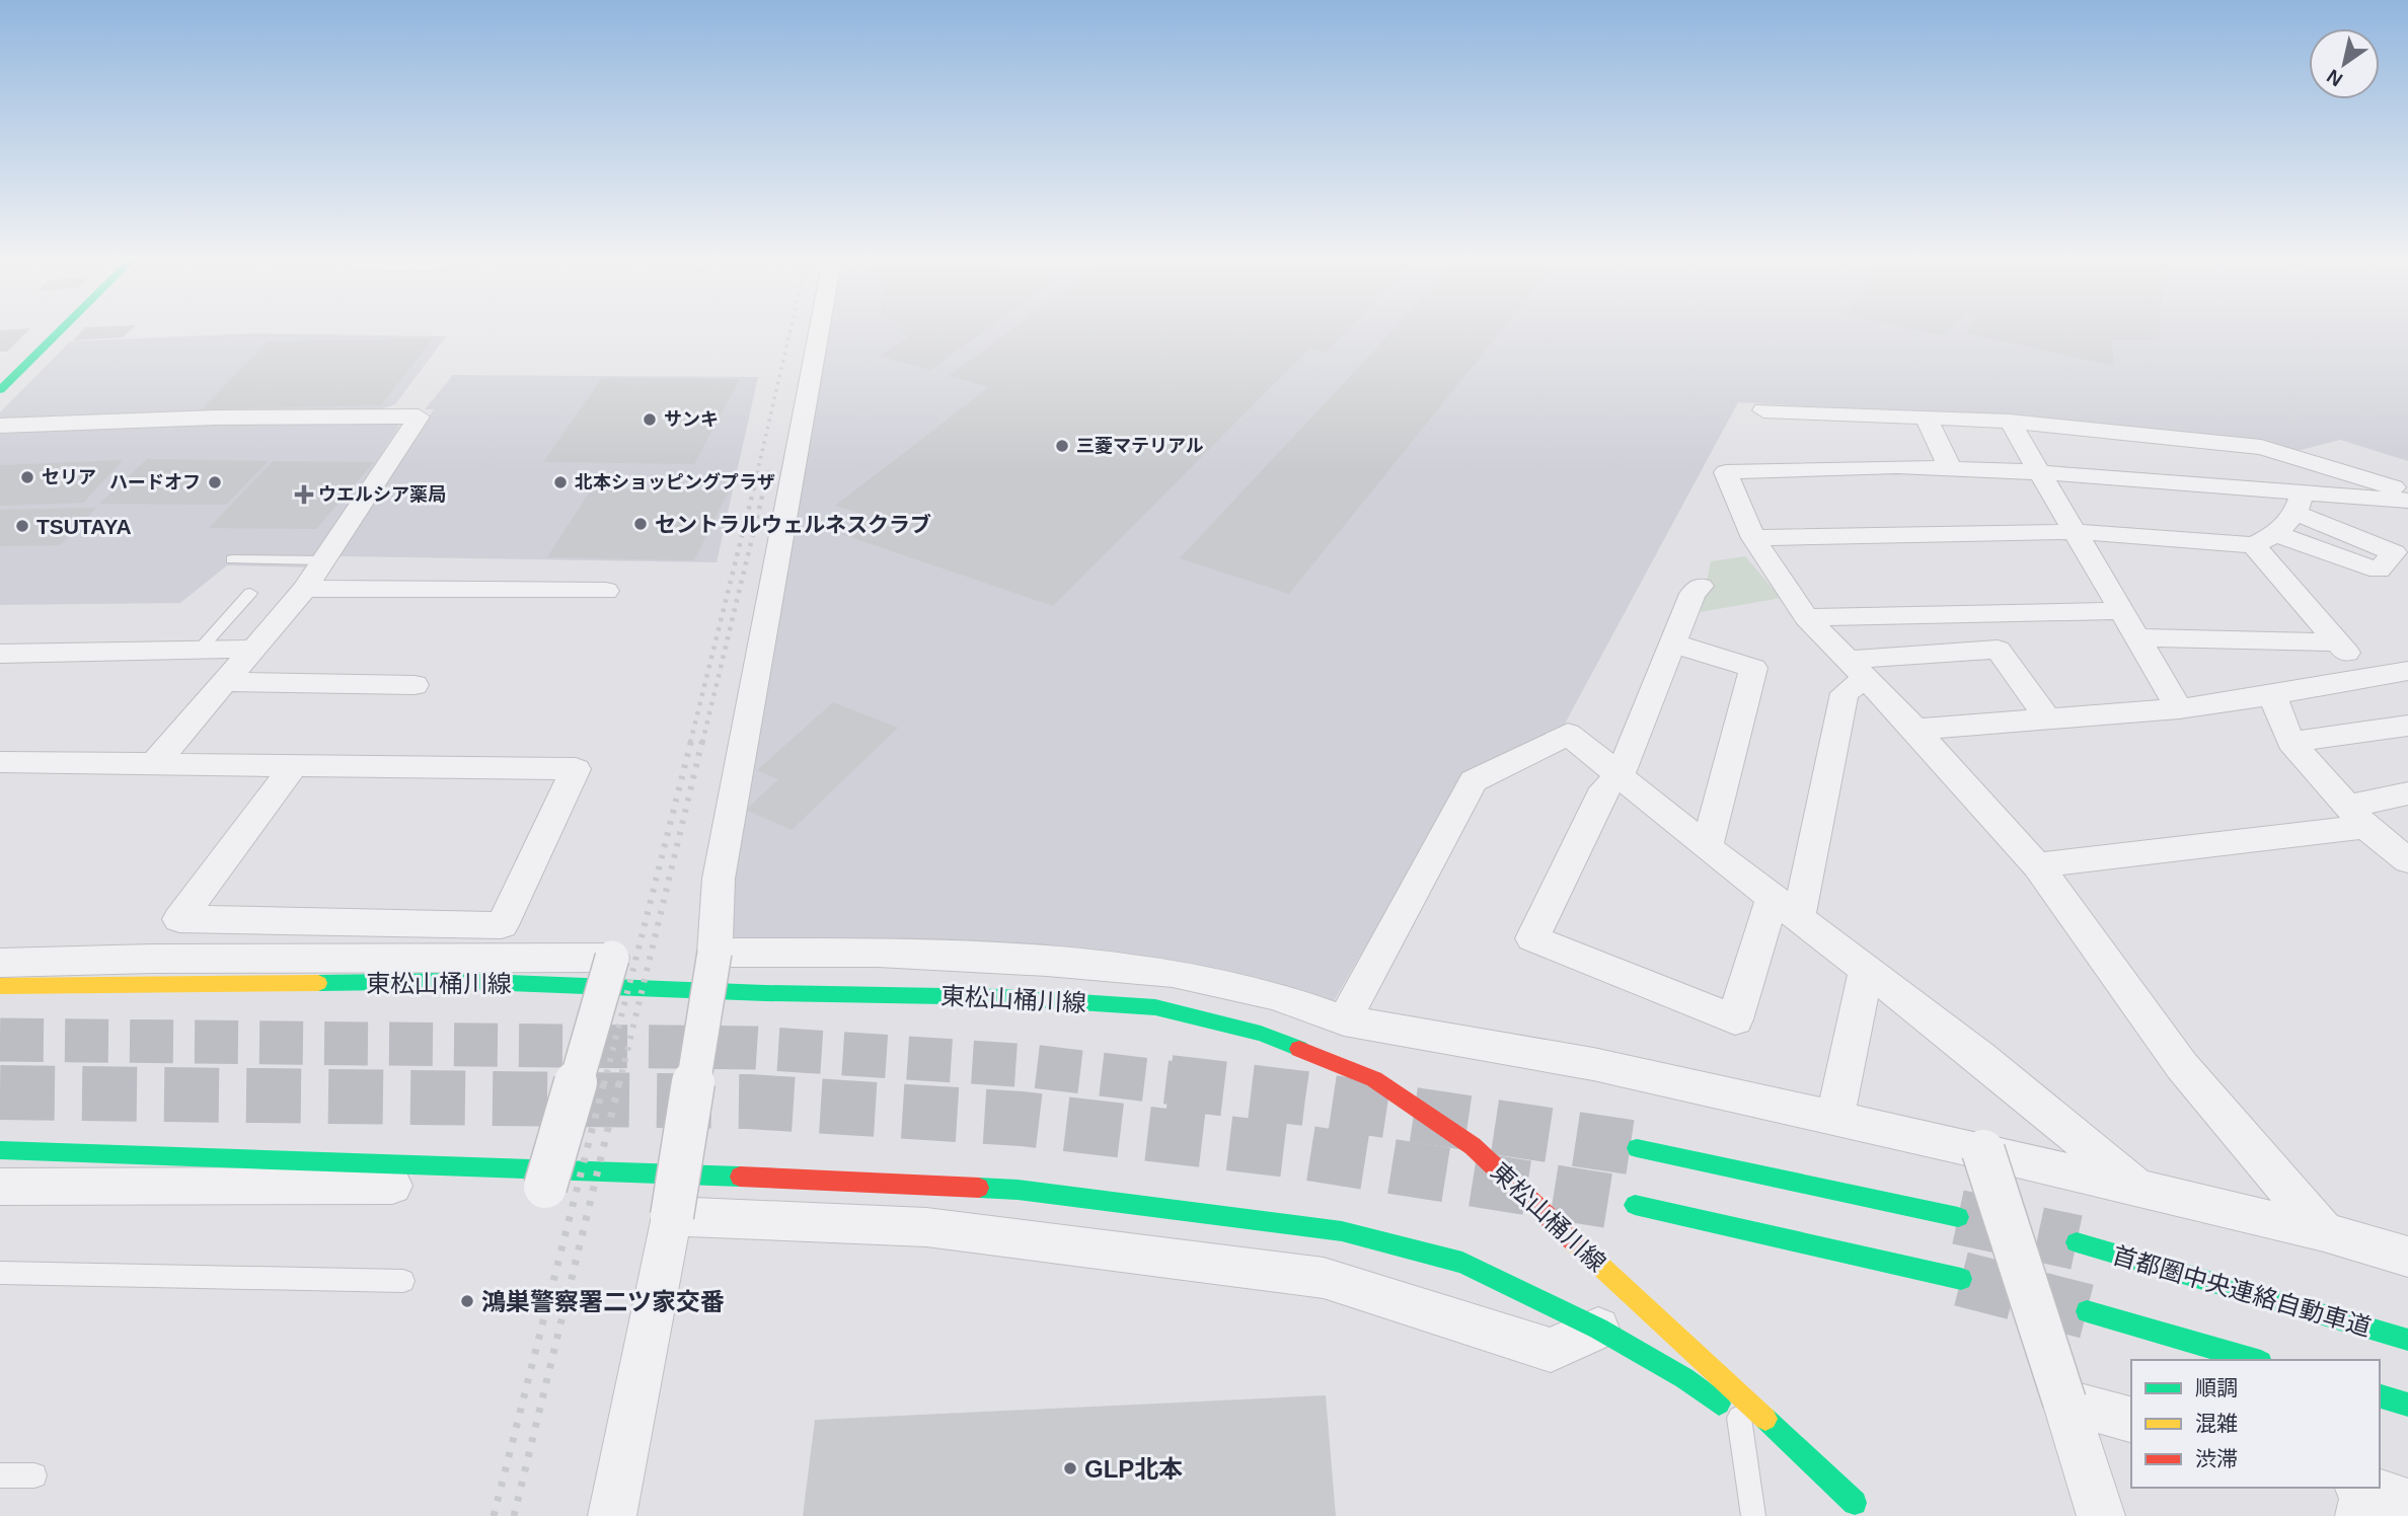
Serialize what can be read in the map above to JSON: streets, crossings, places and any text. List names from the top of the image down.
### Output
{
  "streets": {
    "main road": ["東松山桶川線", "首都圏中央連絡自動車道"]
  },
  "places": {
    "other": [
      "サンキ",
      "三菱マテリアル",
      "セリア",
      "ハードオフ",
      "北本ショッピングプラザ",
      "セントラルウェルネスクラブ",
      "TSUTAYA",
      "鴻巣警察署二ツ家交番",
      "GLP北本"
    ],
    "health": ["ウエルシア薬局"]
  },
  "legend": ["順調", "混雑", "渋滞"],
  "north": "bottom left"
}
